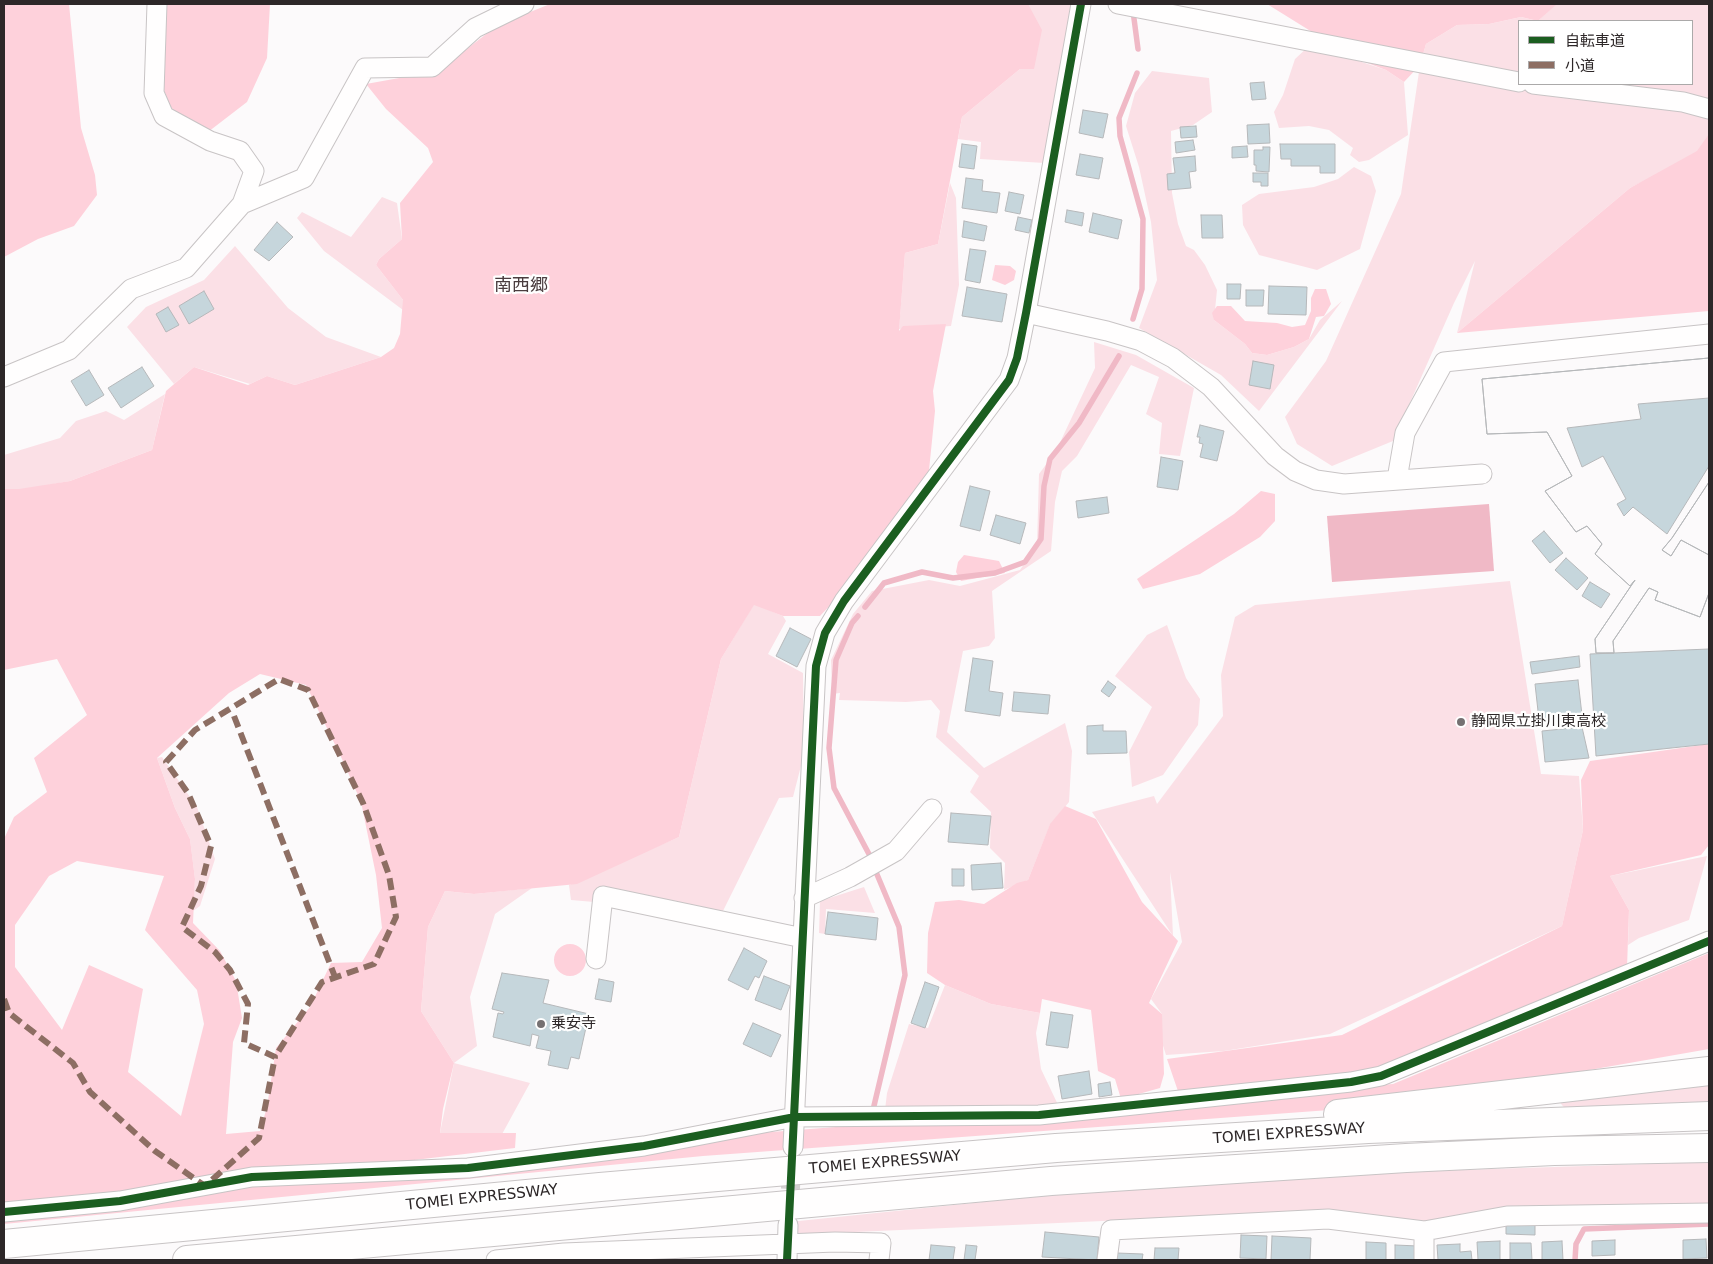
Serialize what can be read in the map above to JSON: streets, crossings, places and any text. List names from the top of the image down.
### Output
{
  "streets": {
    "highway": ["TOMEI EXPRESSWAY"]
  },
  "districts": ["南西郷"],
  "places": ["静岡県立掛川東高校", "乗安寺"],
  "legend": ["自転車道", "小道"]
}
